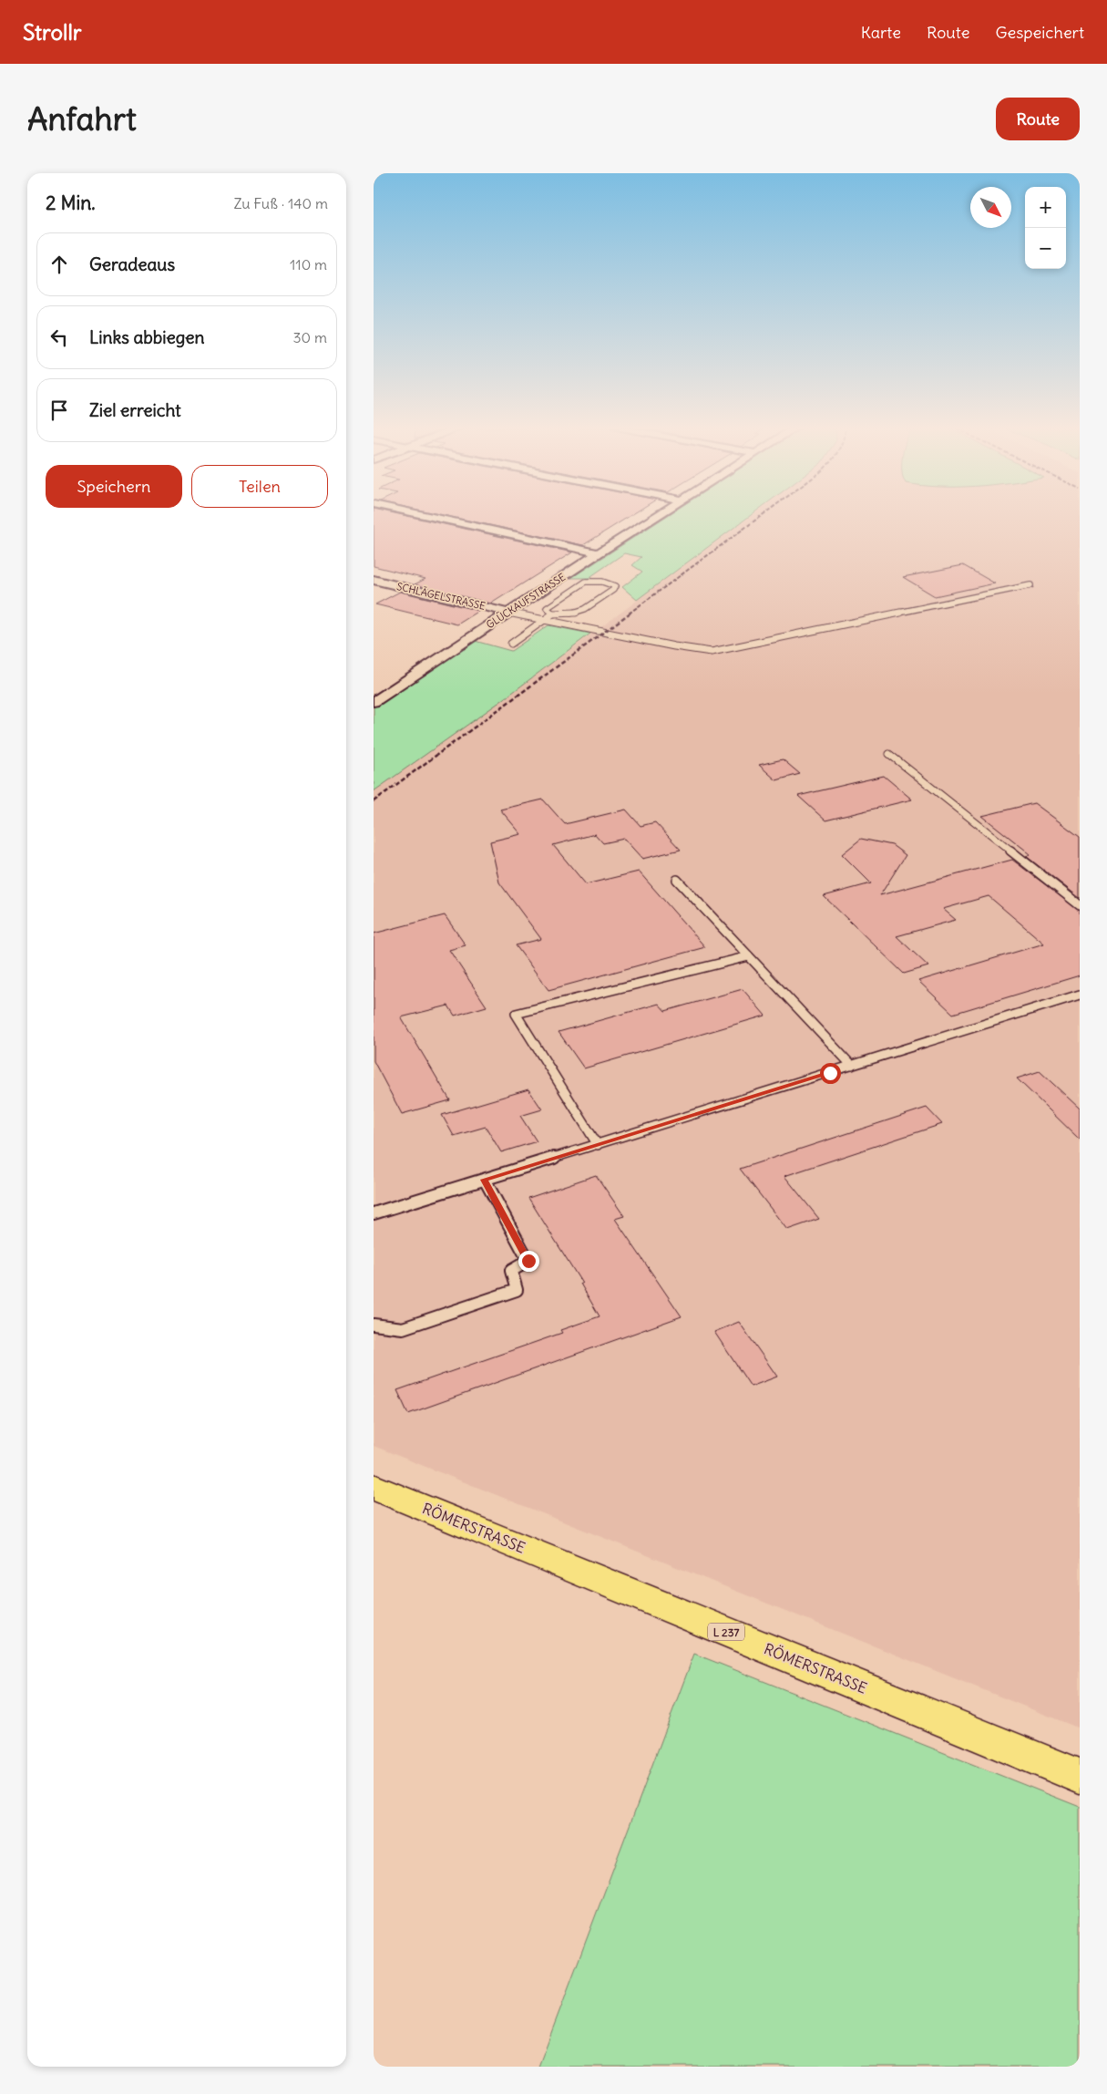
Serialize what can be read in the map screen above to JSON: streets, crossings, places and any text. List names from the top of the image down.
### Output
{
  "streets": {
    "main road": ["RÖMERSTRASSE", "L 237"],
    "street": ["SCHLÄGELSTRASSE", "GLÜCKAUFSTRASSE"]
  },
  "crossings": [
    ["SCHLÄGELSTRASSE", "GLÜCKAUFSTRASSE"]
  ],
  "north": "bottom right",
  "page": {
    "header": "Strollr",
    "nav": ["Karte", "Route", "Gespeichert"],
    "buttons": [
      "Route",
      ["Speichern", "Teilen"]
    ],
    "title": "Anfahrt",
    "heading": ["2 Min.", "Zu Fuß · 140 m"],
    "map_buttons": ["+", "−"],
    "list": [
      ["Geradeaus", "110 m"],
      ["Links abbiegen", "30 m"],
      "Ziel erreicht"
    ]
  }
}
